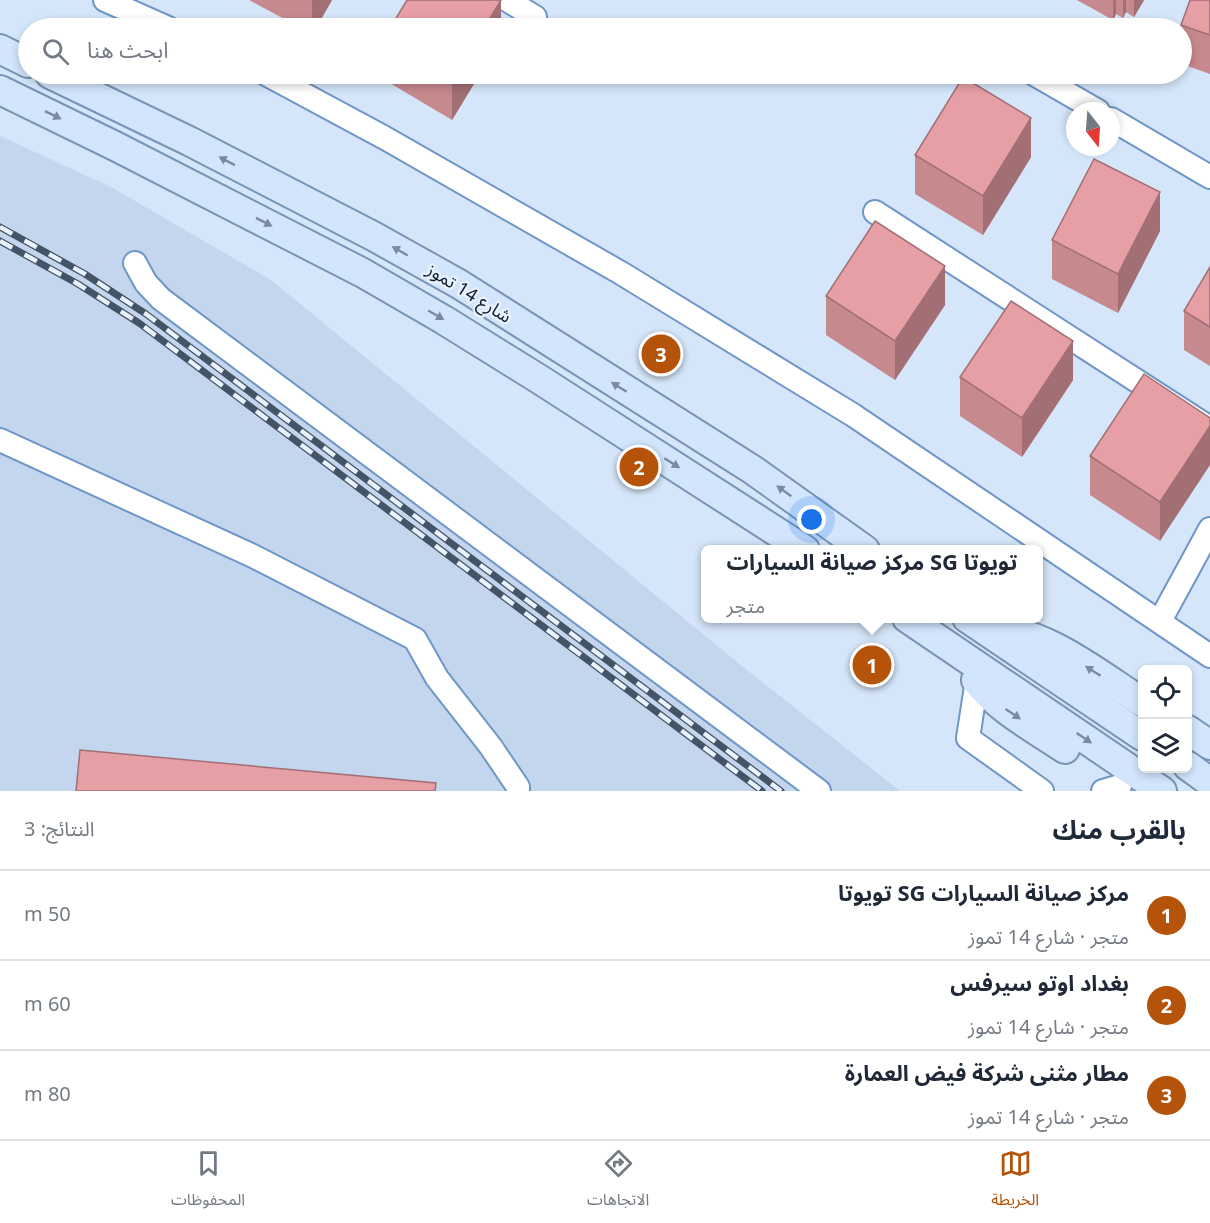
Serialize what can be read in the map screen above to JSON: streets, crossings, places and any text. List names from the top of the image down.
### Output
{
  "streets": {
    "main road": ["شارع 14 تموز"]
  },
  "north": "bottom",
  "page": {
    "search": "ابحث هنا",
    "pins": ["3", "2", "1"],
    "popup": ["مركز صيانة السيارات SG تويوتا", "متجر"],
    "heading": ["بالقرب منك", "النتائج: 3"],
    "list": [
      {
        "mark": "1",
        "name": "مركز صيانة السيارات SG تويوتا",
        "note": "متجر · شارع 14 تموز",
        "value": "50 m"
      },
      {
        "mark": "2",
        "name": "بغداد اوتو سيرفس",
        "note": "متجر · شارع 14 تموز",
        "value": "60 m"
      },
      {
        "mark": "3",
        "name": "مطار مثنى شركة فيض العمارة",
        "note": "متجر · شارع 14 تموز",
        "value": "80 m"
      }
    ],
    "nav": ["الخريطة", "الاتجاهات", "المحفوظات"]
  }
}
